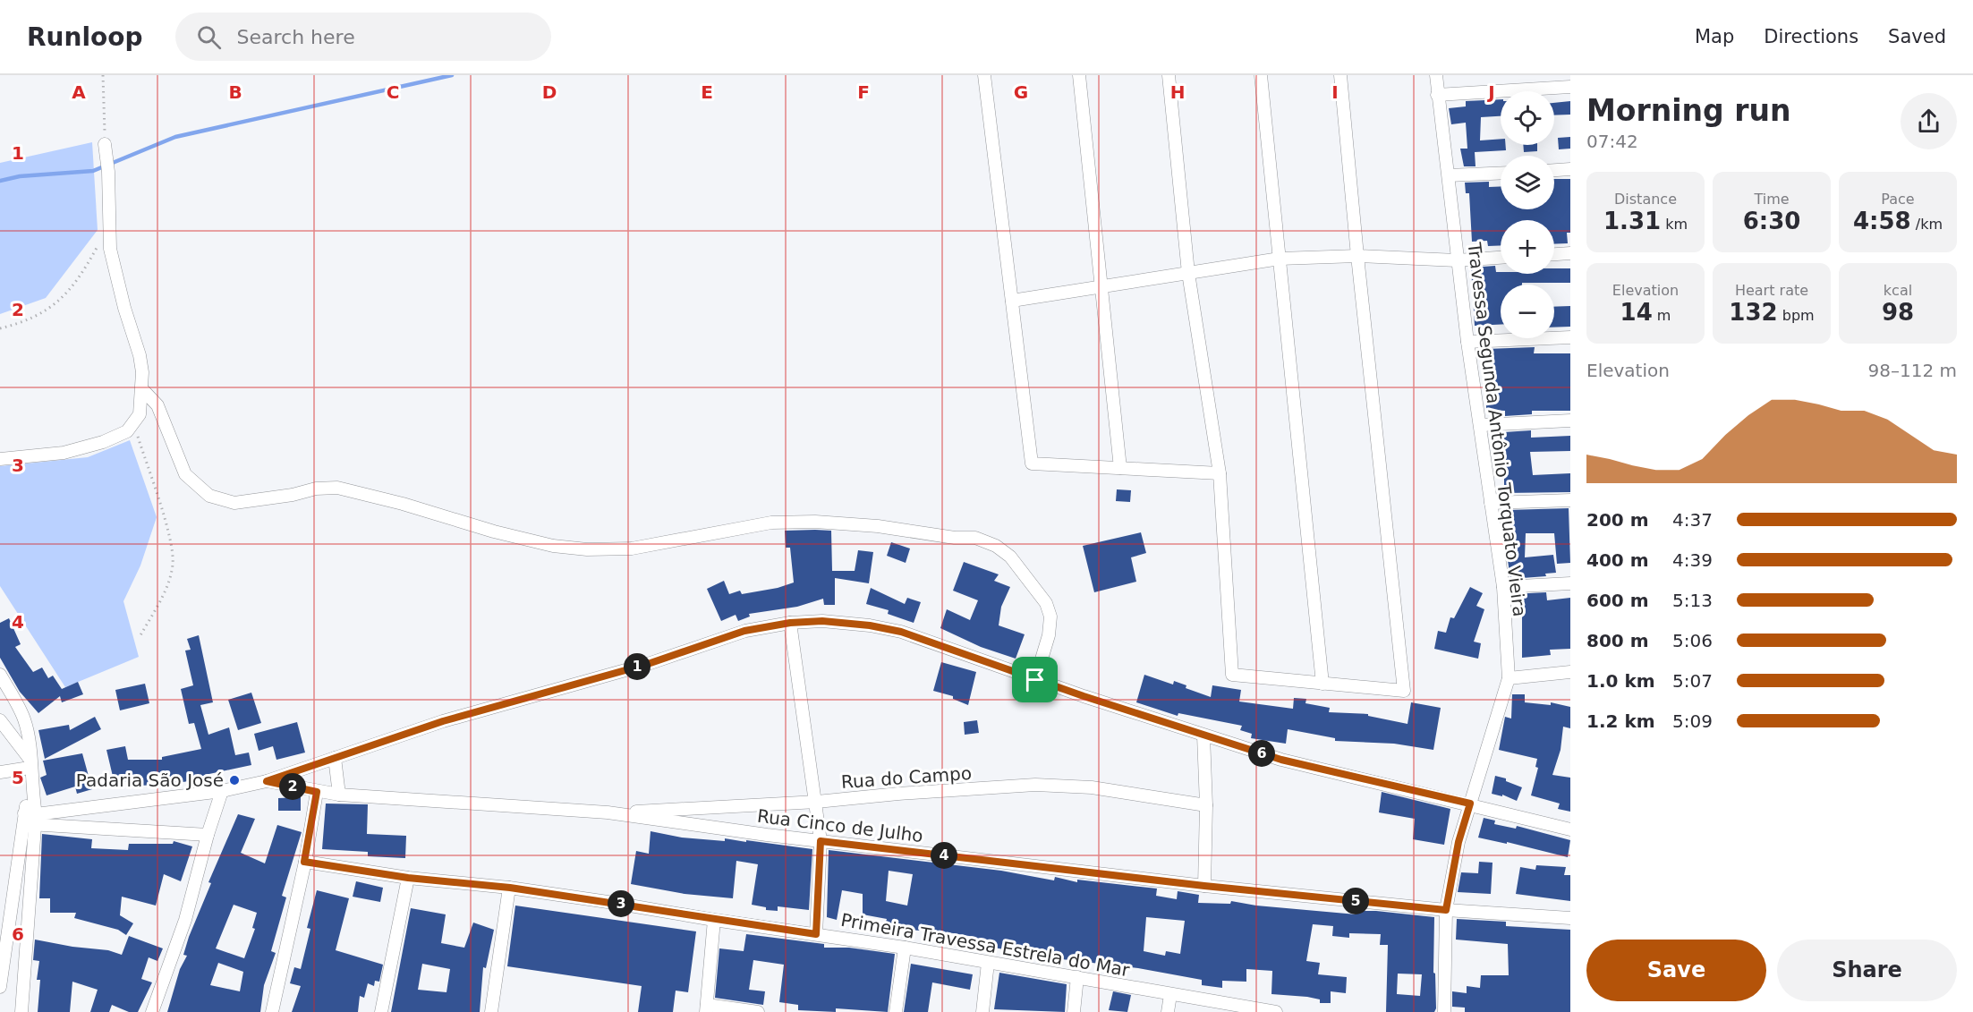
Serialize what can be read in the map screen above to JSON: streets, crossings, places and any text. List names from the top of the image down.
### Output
{
  "streets": {
    "street": [
      "Travessa Segunda Antônio Torquato Vieira",
      "Rua do Campo",
      "Rua Cinco de Julho",
      "Primeira Travessa Estrela do Mar"
    ]
  },
  "crossings": [
    ["Travessa Segunda Antônio Torquato Vieira", "Rua Cinco de Julho"],
    ["Rua do Campo", "Rua Cinco de Julho"]
  ],
  "places": ["Padaria São José"],
  "page": {
    "header": "Runloop",
    "search": "Search here",
    "nav": ["Map", "Directions", "Saved"],
    "heading": ["Morning run", "07:42"],
    "map_buttons": ["+", "−"],
    "stats": [
      ["Distance", "1.31 km"],
      ["Time", "6:30"],
      ["Pace", "4:58 /km"],
      ["Elevation", "14 m"],
      ["Heart rate", "132 bpm"],
      ["kcal", "98"]
    ],
    "chart": ["Elevation", "98–112 m"],
    "list": [
      {
        "name": "200 m",
        "note": "4:37"
      },
      {
        "name": "400 m",
        "note": "4:39"
      },
      {
        "name": "600 m",
        "note": "5:13"
      },
      {
        "name": "800 m",
        "note": "5:06"
      },
      {
        "name": "1.0 km",
        "note": "5:07"
      },
      {
        "name": "1.2 km",
        "note": "5:09"
      }
    ],
    "pins": [
      "1",
      "6",
      "2",
      "4",
      "5",
      "3"
    ],
    "buttons": ["Save", "Share"]
  },
  "grid": {
    "columns": [
      "A",
      "B",
      "C",
      "D",
      "E",
      "F",
      "G",
      "H",
      "I",
      "J"
    ],
    "rows": [
      "1",
      "2",
      "3",
      "4",
      "5",
      "6"
    ]
  }
}
